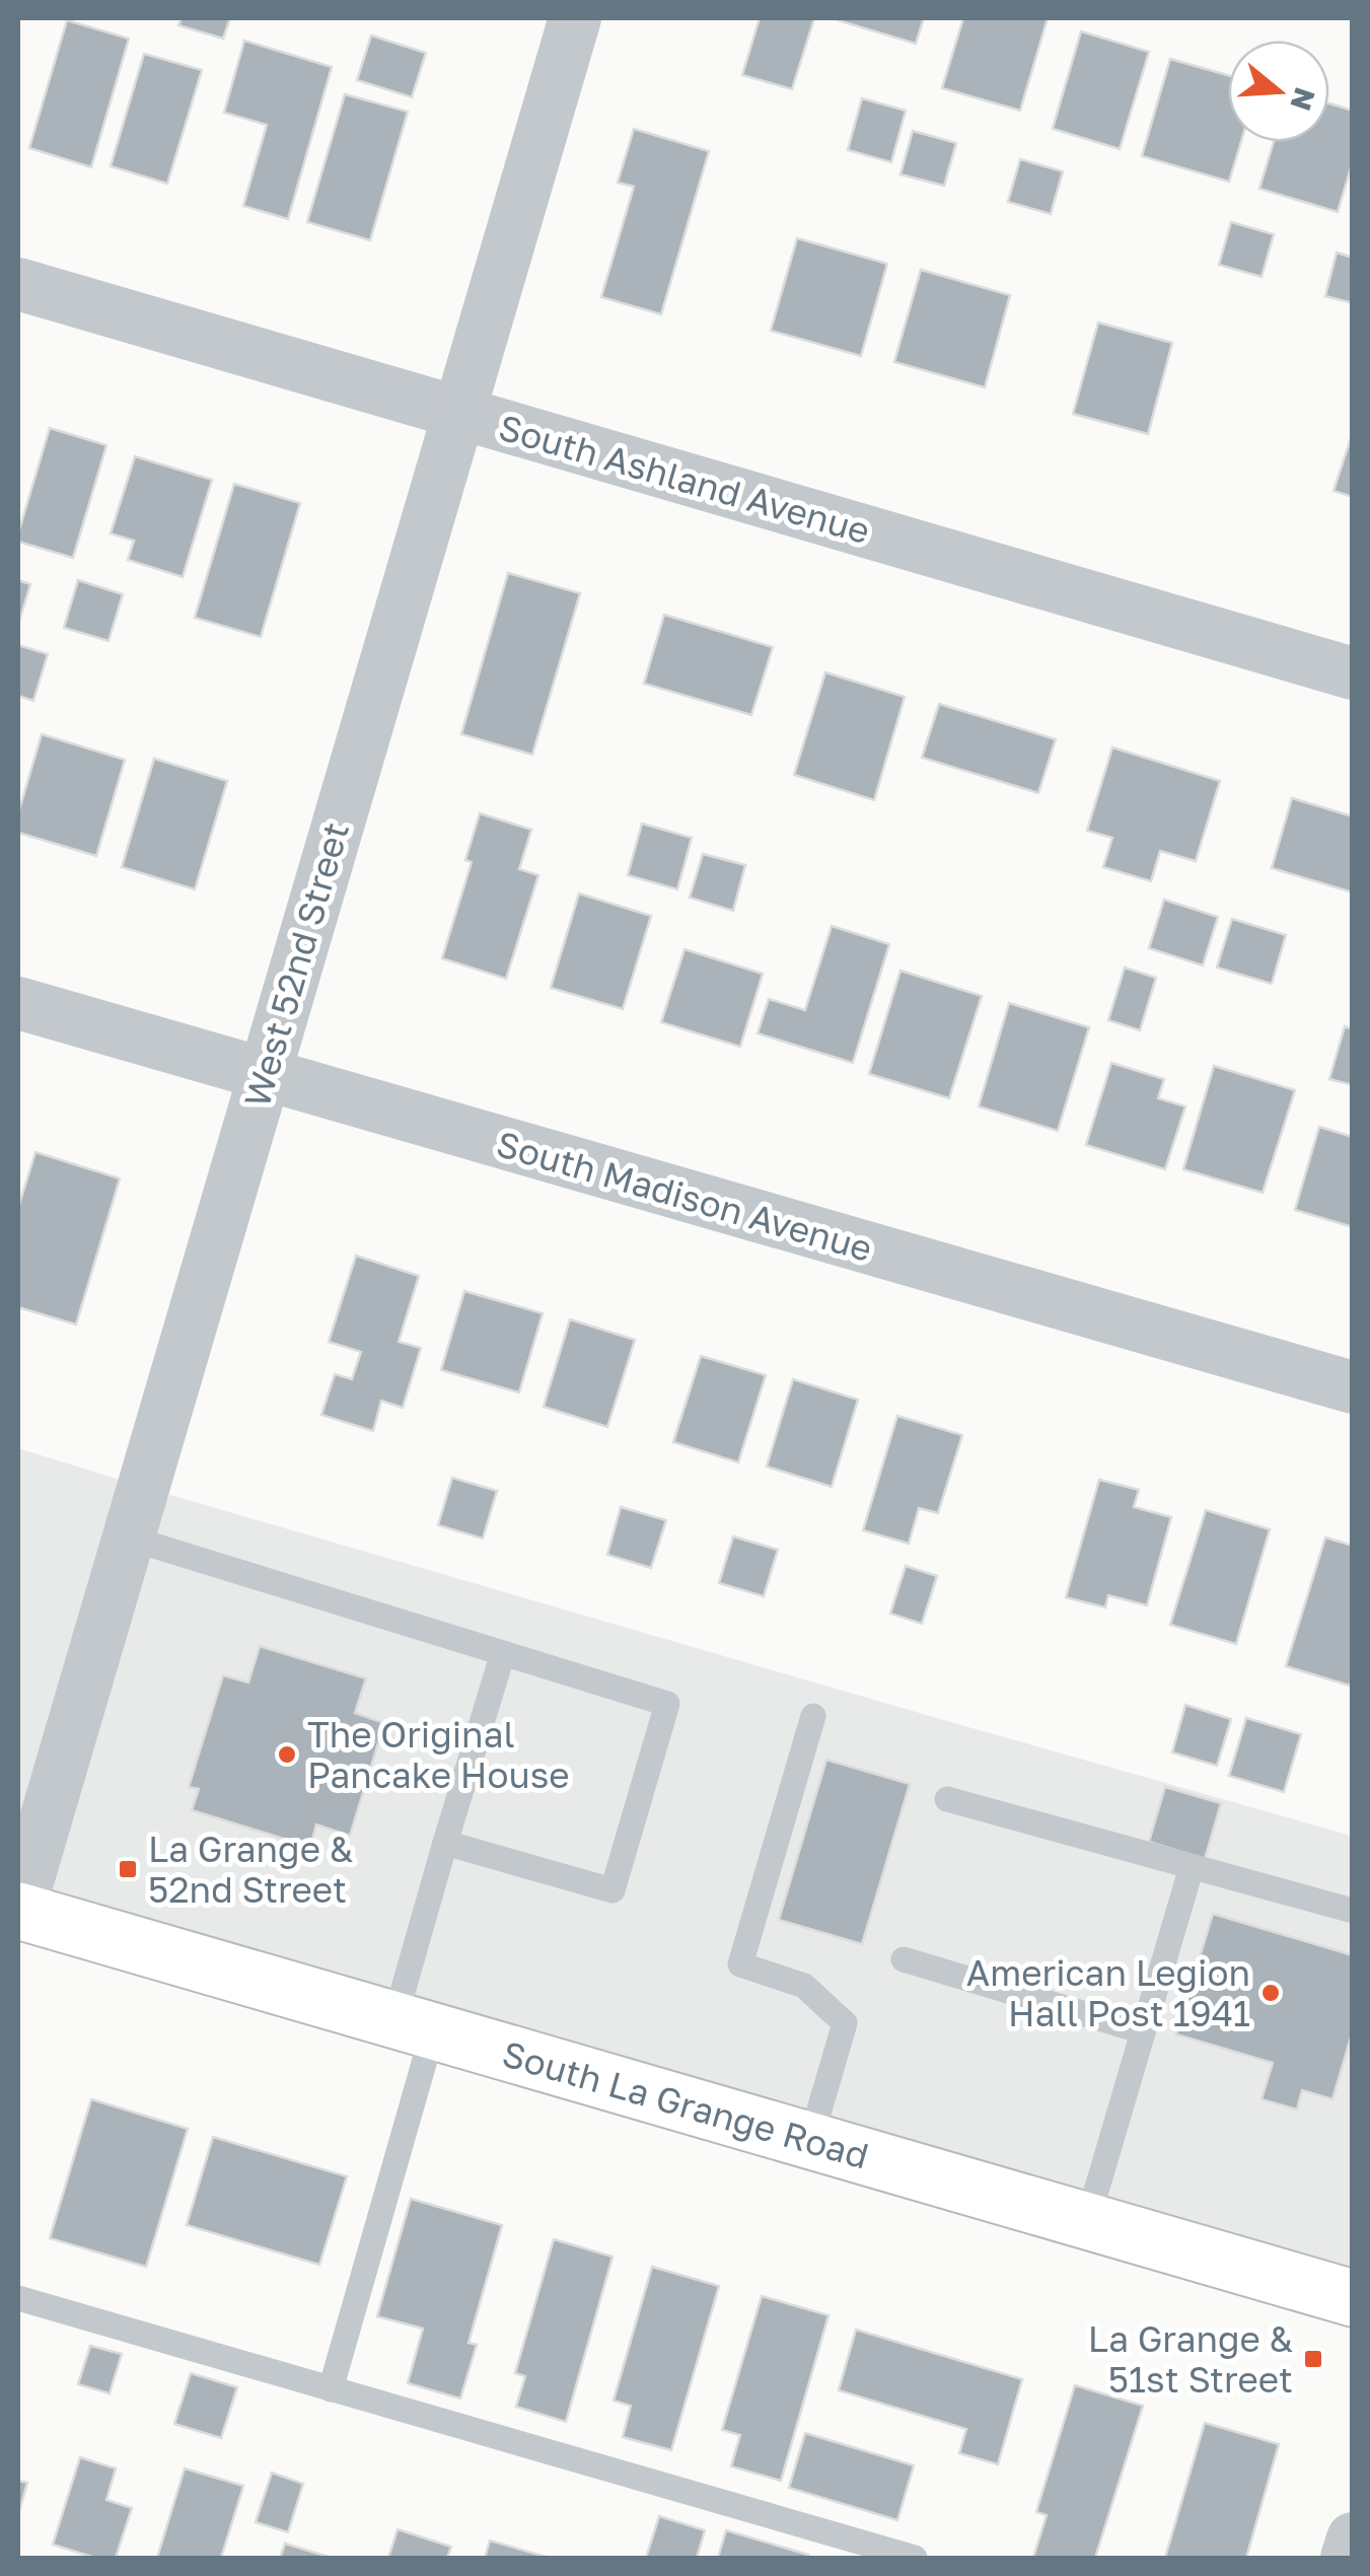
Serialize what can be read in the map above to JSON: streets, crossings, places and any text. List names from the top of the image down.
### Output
{
  "streets": {
    "main road": ["South La Grange Road"],
    "street": ["South Ashland Avenue", "West 52nd Street", "South Madison Avenue"]
  },
  "crossings": [
    ["South Ashland Avenue", "West 52nd Street"],
    ["West 52nd Street", "South Madison Avenue"],
    ["West 52nd Street", "South La Grange Road"]
  ],
  "places": {
    "other": ["The Original Pancake House", "American Legion Hall Post 1941"],
    "transit": ["La Grange & 52nd Street", "La Grange & 51st Street"]
  },
  "north": "right"
}
